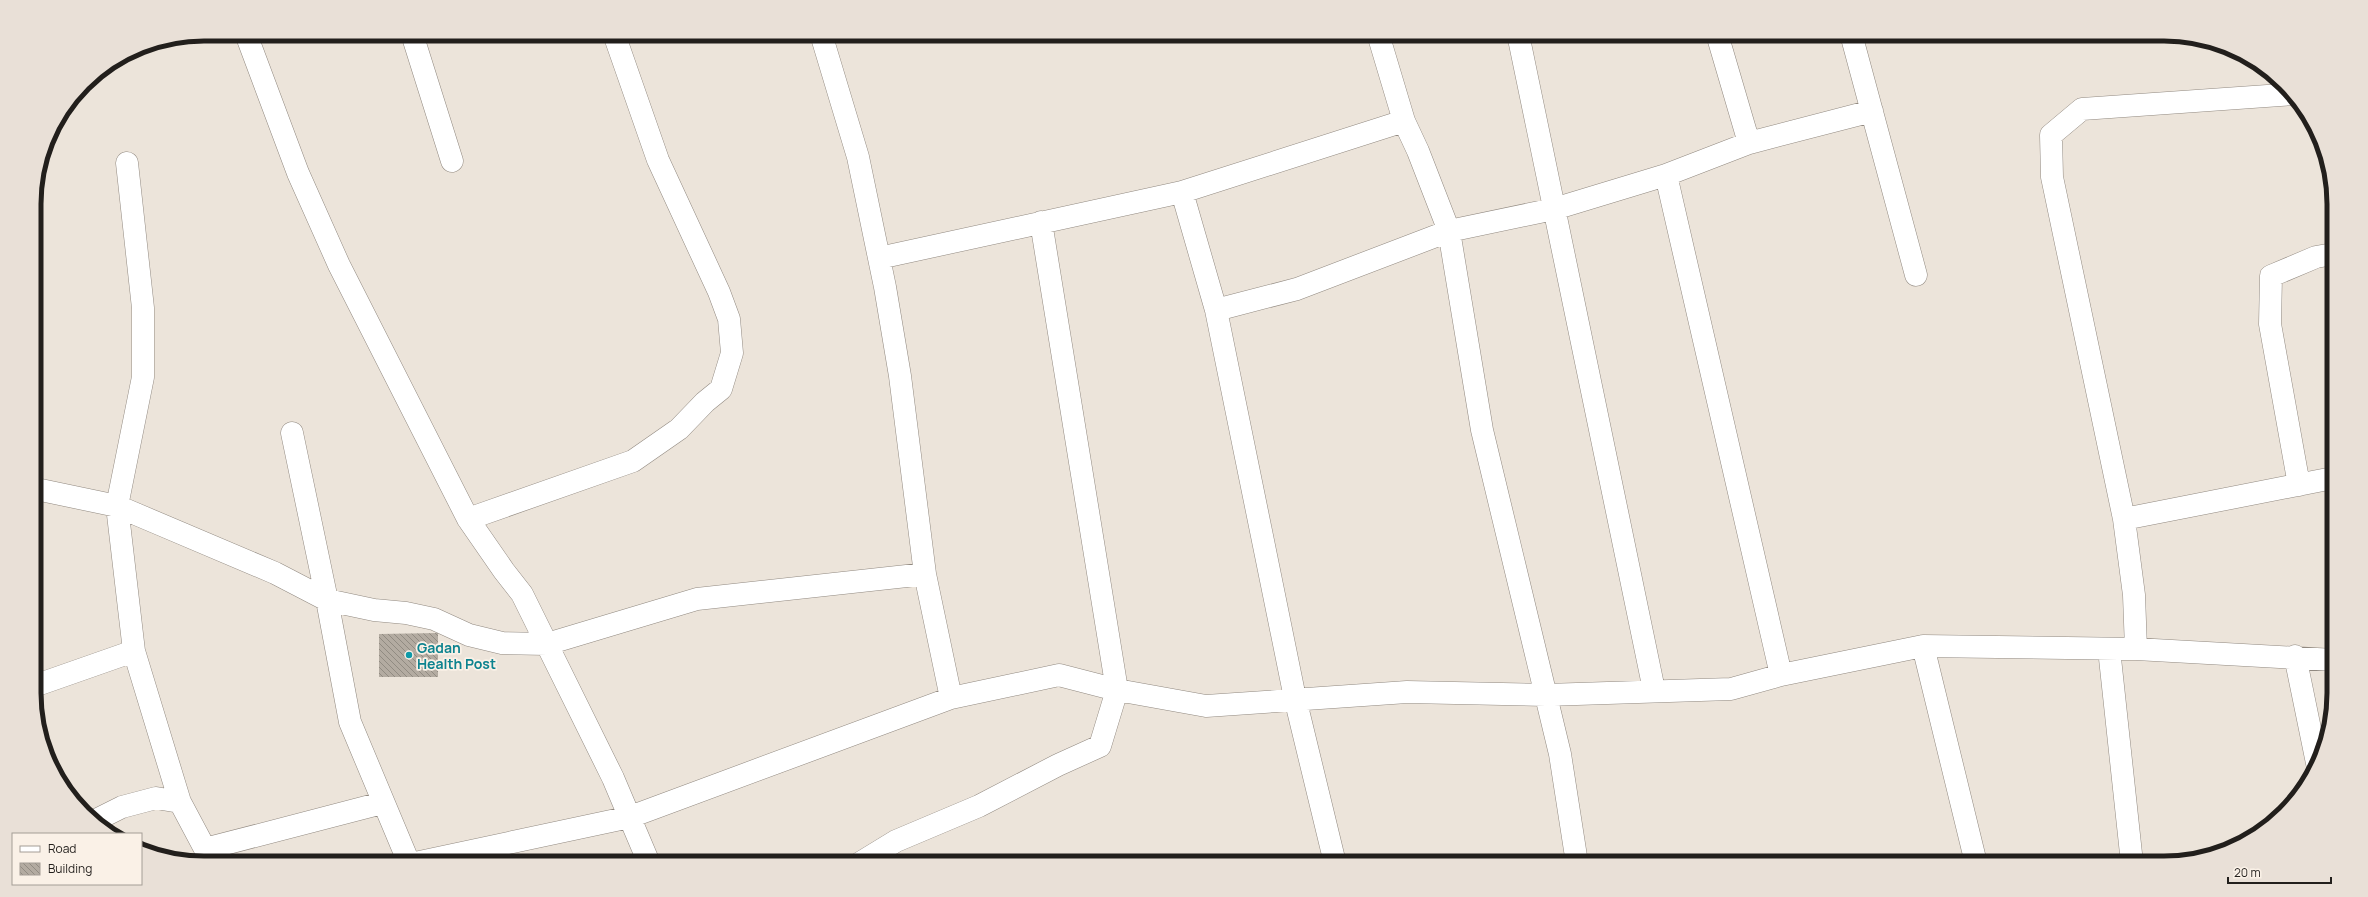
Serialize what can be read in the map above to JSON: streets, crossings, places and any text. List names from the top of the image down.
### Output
{
  "places": ["Gadan Health Post"],
  "legend": ["Road", "Building"],
  "scale_bar": "20 m"
}
